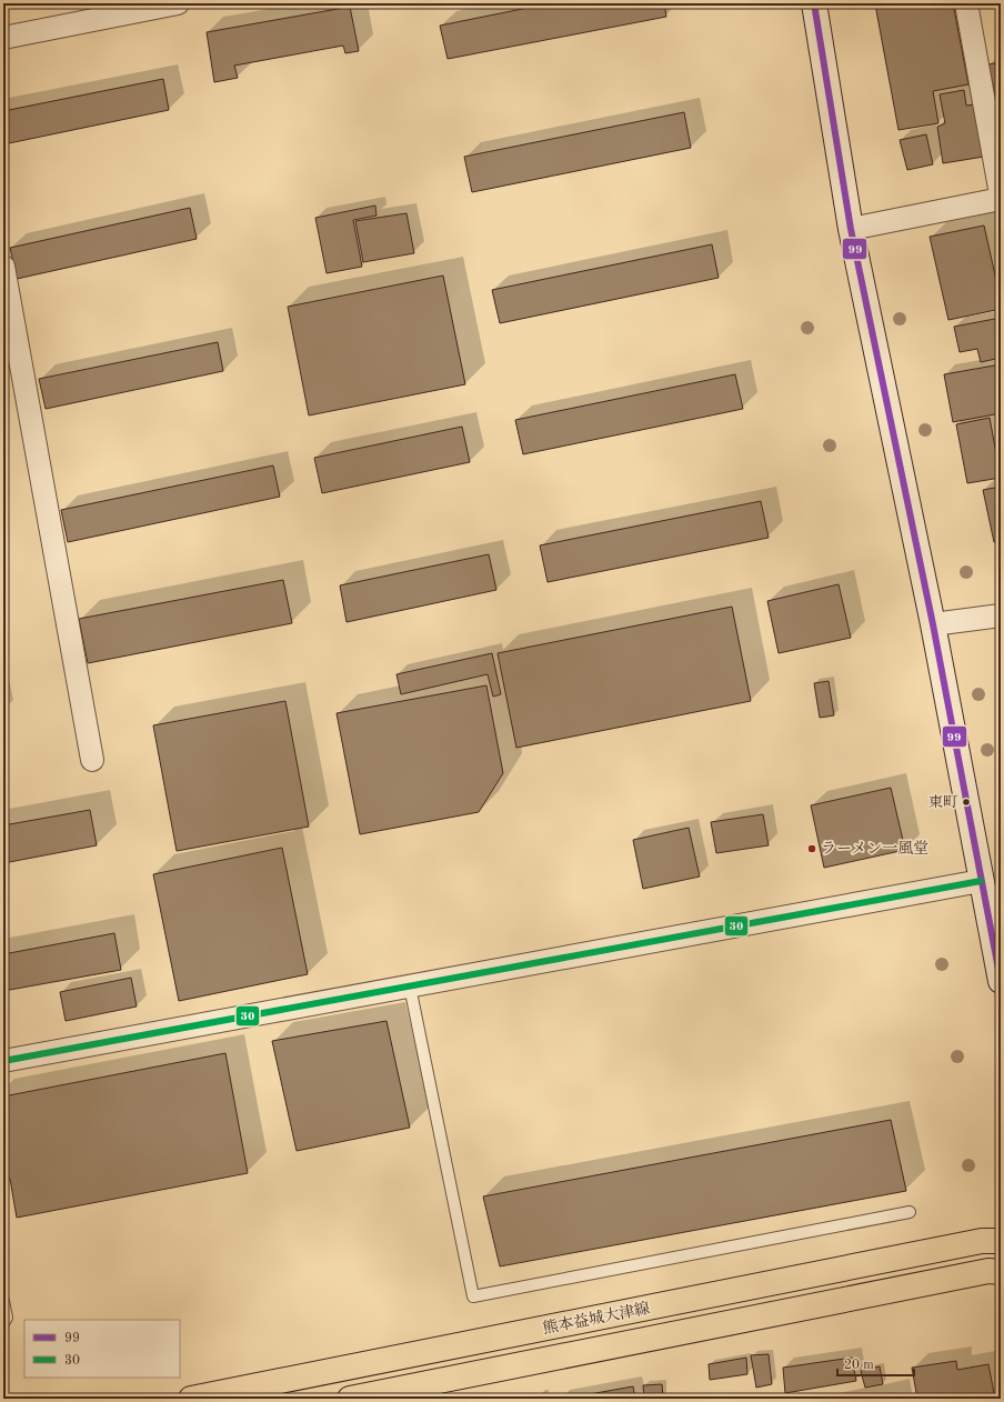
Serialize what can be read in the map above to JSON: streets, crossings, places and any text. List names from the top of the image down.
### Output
{
  "streets": {
    "main road": ["熊本益城大津線"]
  },
  "places": ["東町", "ラーメン一風堂"],
  "lines": ["transit line 99", "transit line 30"],
  "legend": ["99", "30"],
  "scale_bar": "20 m"
}
